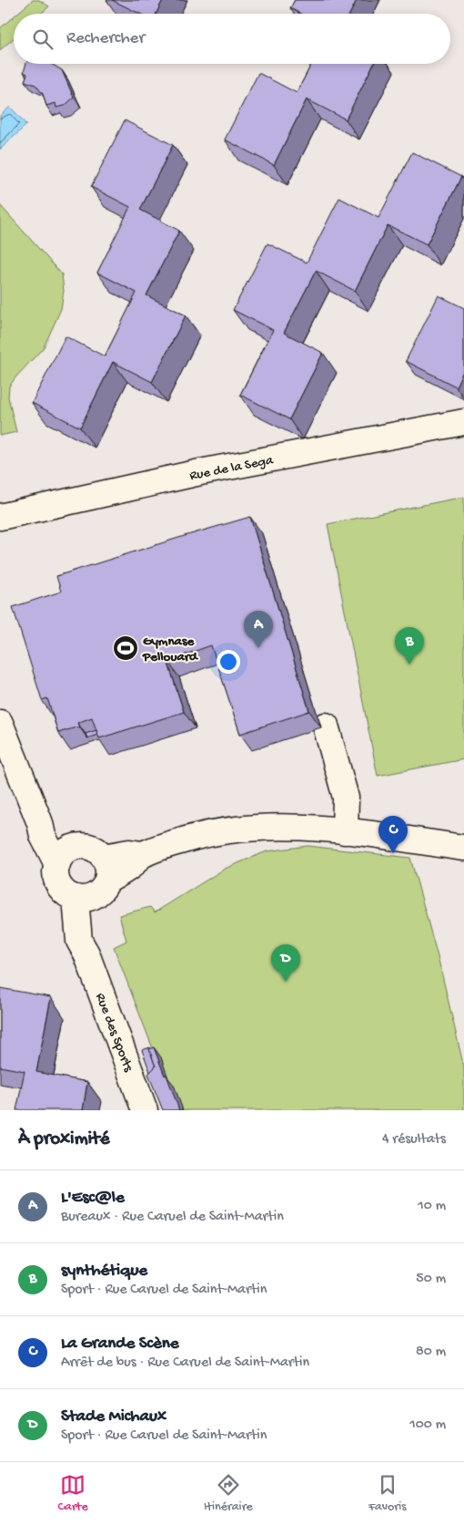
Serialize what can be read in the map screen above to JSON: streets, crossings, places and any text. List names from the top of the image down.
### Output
{
  "streets": {
    "main road": ["Rue de la Sega", "Rue des Sports"]
  },
  "places": {
    "sports": ["Gymnase Pellouard"]
  },
  "page": {
    "search": "Rechercher",
    "pins": [
      "A",
      "B",
      "C",
      "D"
    ],
    "heading": ["À proximité", "4 résultats"],
    "list": [
      {
        "mark": "A",
        "name": "L'Esc@le",
        "note": "Bureaux · Rue Caruel de Saint-Martin",
        "value": "10 m"
      },
      {
        "mark": "B",
        "name": "synthétique",
        "note": "Sport · Rue Caruel de Saint-Martin",
        "value": "50 m"
      },
      {
        "mark": "C",
        "name": "La Grande Scène",
        "note": "Arrêt de bus · Rue Caruel de Saint-Martin",
        "value": "80 m"
      },
      {
        "mark": "D",
        "name": "Stade Michaux",
        "note": "Sport · Rue Caruel de Saint-Martin",
        "value": "100 m"
      }
    ],
    "nav": ["Carte", "Itinéraire", "Favoris"]
  }
}
